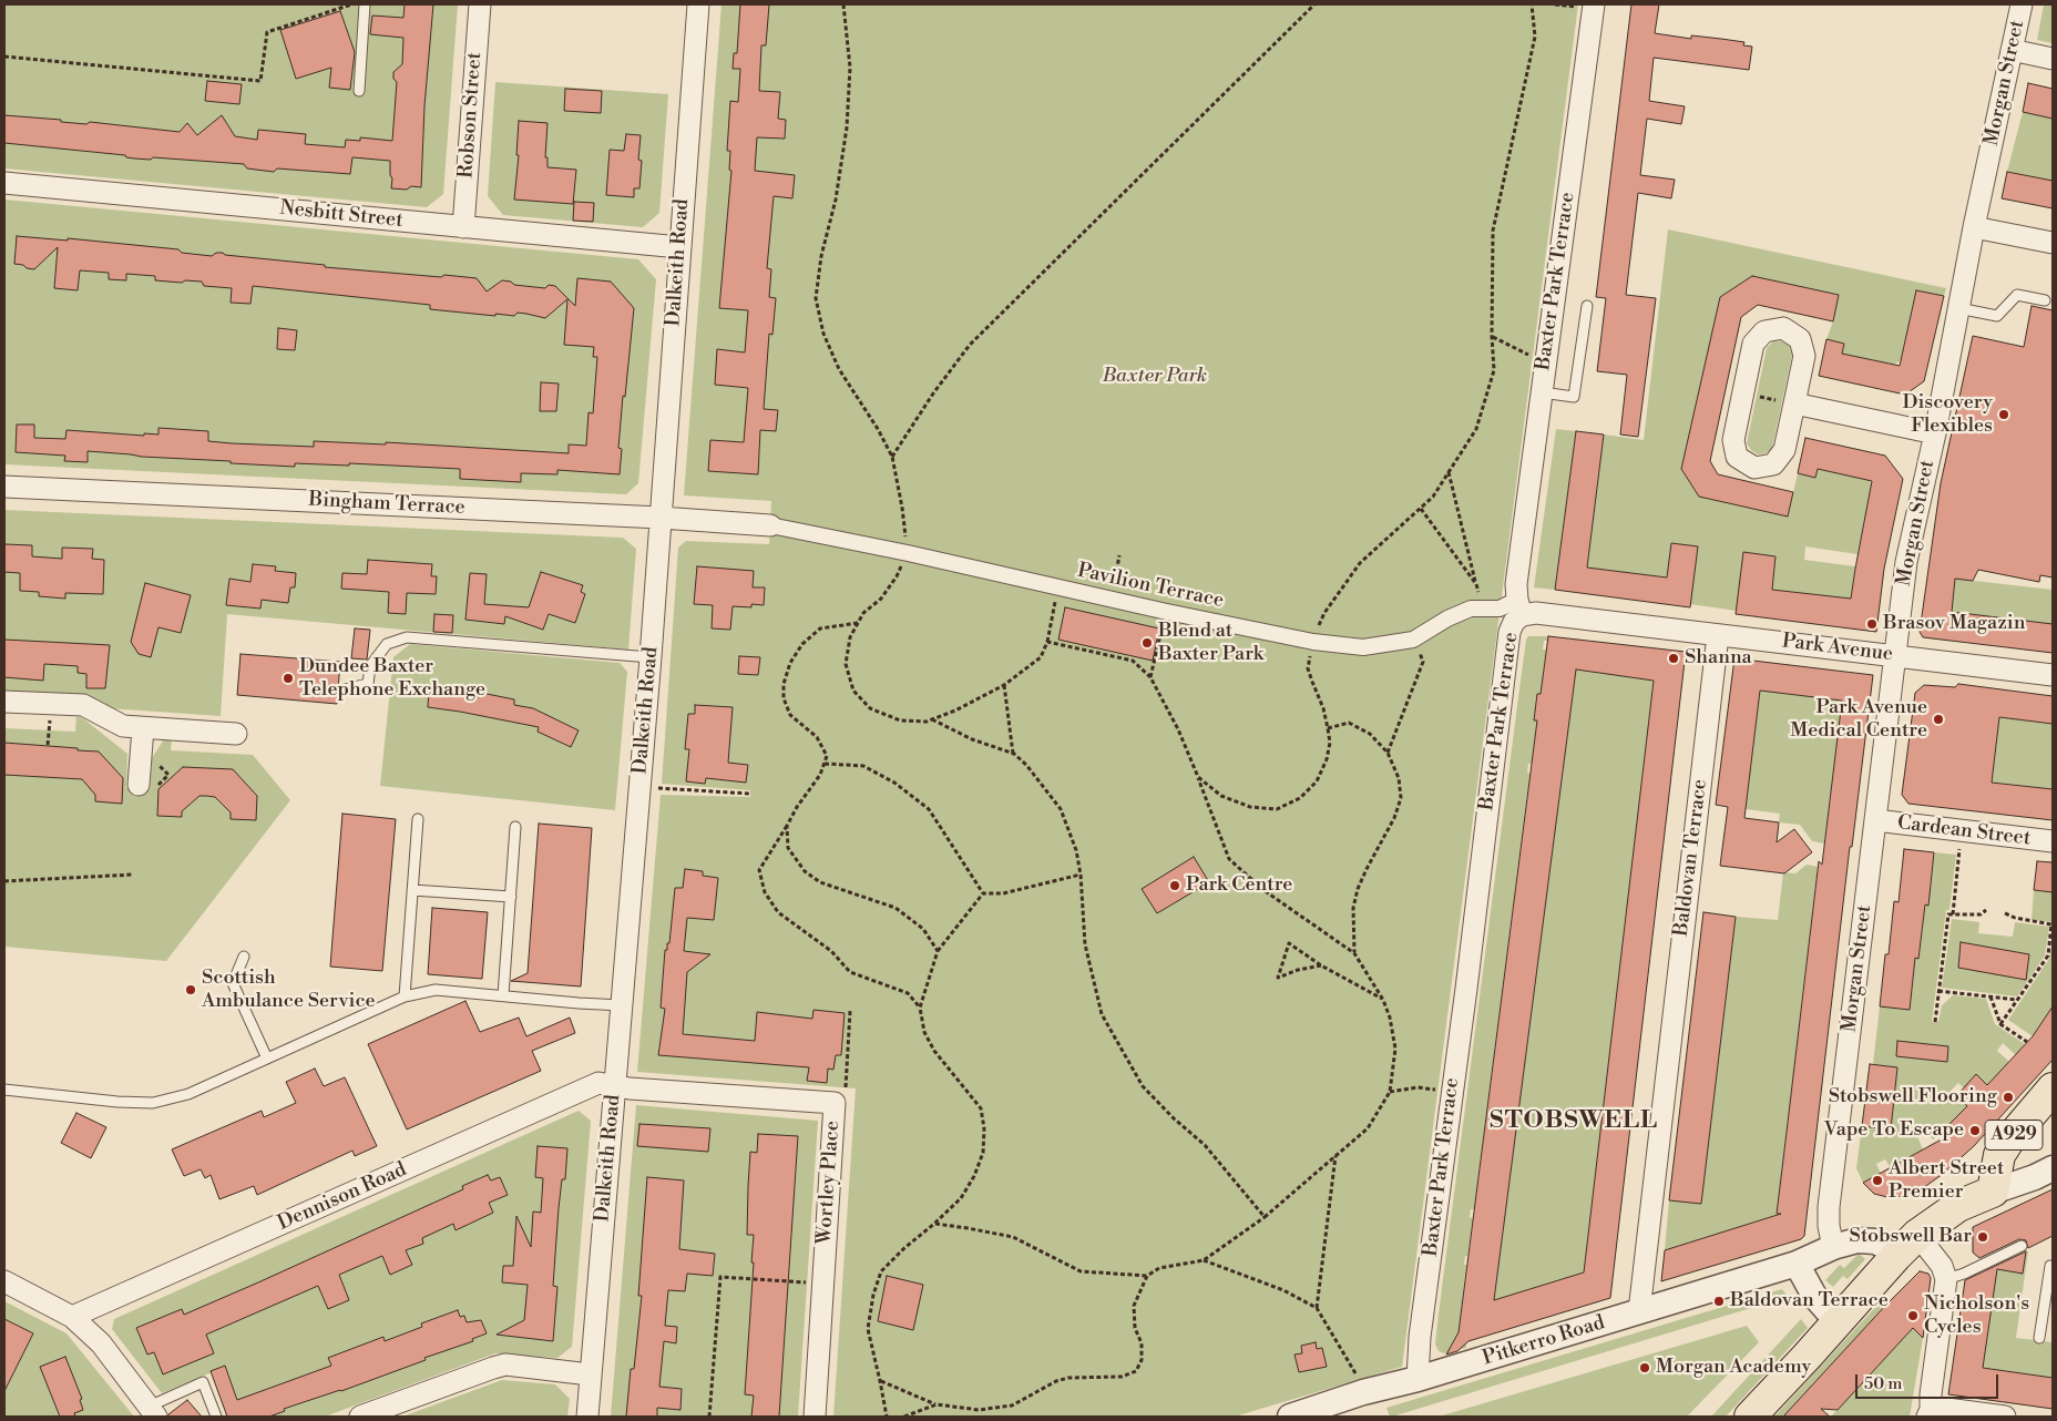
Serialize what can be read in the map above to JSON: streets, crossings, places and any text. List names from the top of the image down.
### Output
{
  "streets": {
    "main road": ["A929"],
    "street": [
      "Morgan Street",
      "Robson Street",
      "Nesbitt Street",
      "Dalkeith Road",
      "Baxter Park Terrace",
      "Bingham Terrace",
      "Pavilion Terrace",
      "Park Avenue",
      "Cardean Street",
      "Baldovan Terrace",
      "Wortley Place",
      "Dennison Road",
      "Pitkerro Road"
    ]
  },
  "crossings": [
    ["Morgan Street", "Park Avenue"],
    ["Morgan Street", "Cardean Street"],
    ["Morgan Street", "Pitkerro Road"],
    ["Robson Street", "Nesbitt Street"],
    ["Nesbitt Street", "Dalkeith Road"],
    ["Dalkeith Road", "Bingham Terrace"],
    ["Dalkeith Road", "Wortley Place"],
    ["Dalkeith Road", "Dennison Road"],
    ["Baxter Park Terrace", "Pavilion Terrace"],
    ["Baxter Park Terrace", "Park Avenue"],
    ["Baxter Park Terrace", "Pitkerro Road"],
    ["Bingham Terrace", "Pavilion Terrace"],
    ["Pavilion Terrace", "Park Avenue"],
    ["Park Avenue", "Baldovan Terrace"],
    ["Baldovan Terrace", "Pitkerro Road"],
    ["Wortley Place", "Dennison Road"]
  ],
  "districts": ["STOBSWELL"],
  "parks": ["Baxter Park"],
  "places": [
    "Discovery Flexibles",
    "Brasov Magazin",
    "Blend at Baxter Park",
    "Shanna",
    "Dundee Baxter Telephone Exchange",
    "Park Avenue Medical Centre",
    "Park Centre",
    "Scottish Ambulance Service",
    "Stobswell Flooring",
    "Vape To Escape",
    "Albert Street Premier",
    "Stobswell Bar",
    "Baldovan Terrace",
    "Nicholson's Cycles",
    "Morgan Academy"
  ],
  "scale_bar": "50 m"
}
